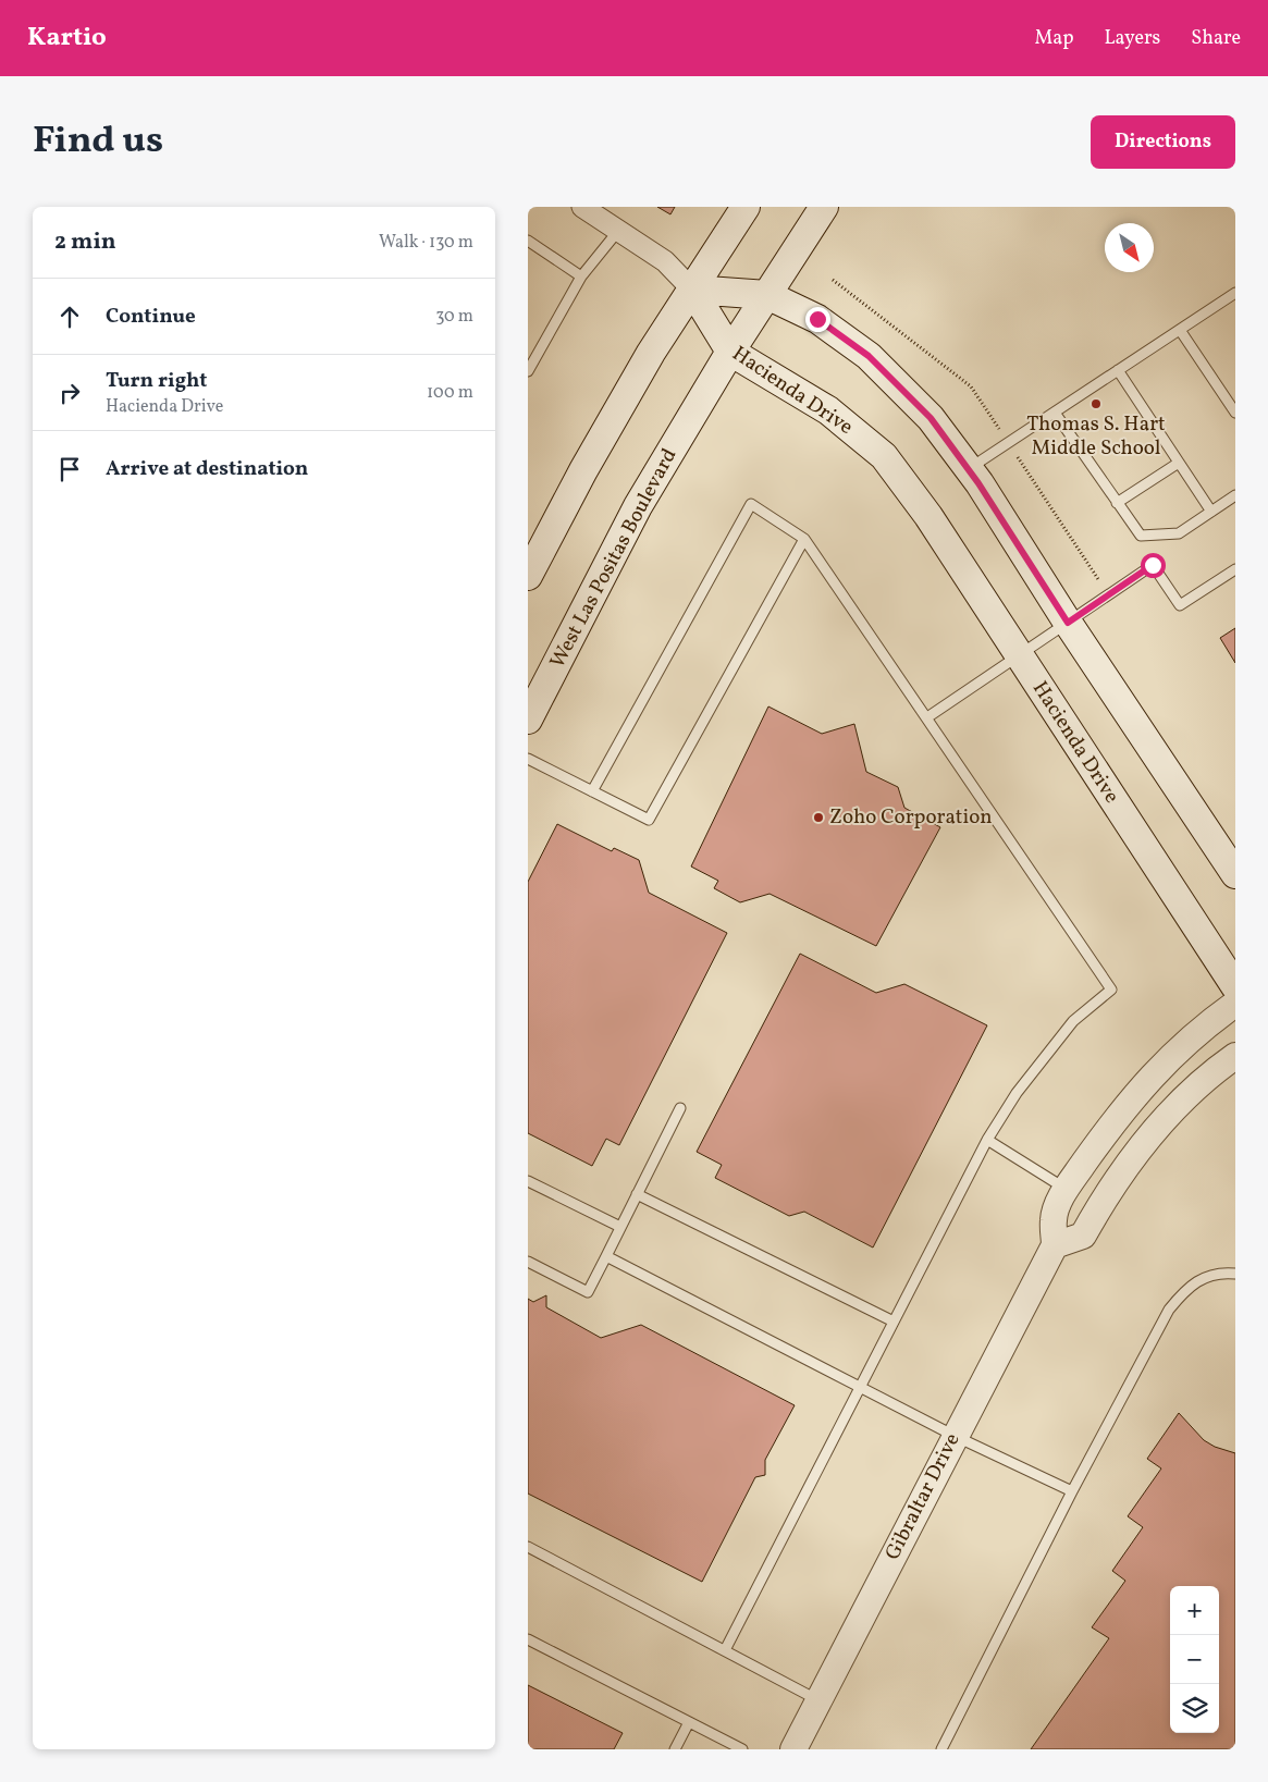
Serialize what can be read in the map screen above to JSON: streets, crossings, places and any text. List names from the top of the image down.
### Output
{
  "streets": {
    "main road": ["Hacienda Drive", "West Las Positas Boulevard"],
    "street": ["Gibraltar Drive"]
  },
  "crossings": [
    ["Hacienda Drive", "West Las Positas Boulevard"]
  ],
  "places": ["Thomas S. Hart Middle School", "Zoho Corporation"],
  "north": "bottom right",
  "page": {
    "header": "Kartio",
    "nav": ["Map", "Layers", "Share"],
    "title": "Find us",
    "buttons": "Directions",
    "heading": ["2 min", "Walk · 130 m"],
    "list": [
      ["Continue", "30 m"],
      ["Turn right", "Hacienda Drive", "100 m"],
      "Arrive at destination"
    ],
    "map_buttons": ["+", "−"]
  }
}
